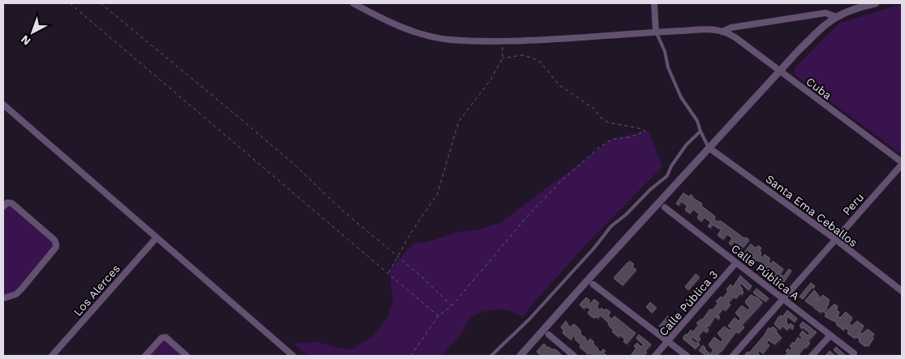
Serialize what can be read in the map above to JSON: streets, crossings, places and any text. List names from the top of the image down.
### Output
{
  "streets": {
    "street": [
      "Cuba",
      "Peru",
      "Santa Ema Ceballos",
      "Calle Pública A",
      "Los Alerces",
      "Calle Pública 3"
    ]
  },
  "crossings": [
    ["Cuba", "Peru"],
    ["Peru", "Santa Ema Ceballos"],
    ["Peru", "Calle Pública A"],
    ["Calle Pública A", "Calle Pública 3"]
  ],
  "north": "bottom left"
}
